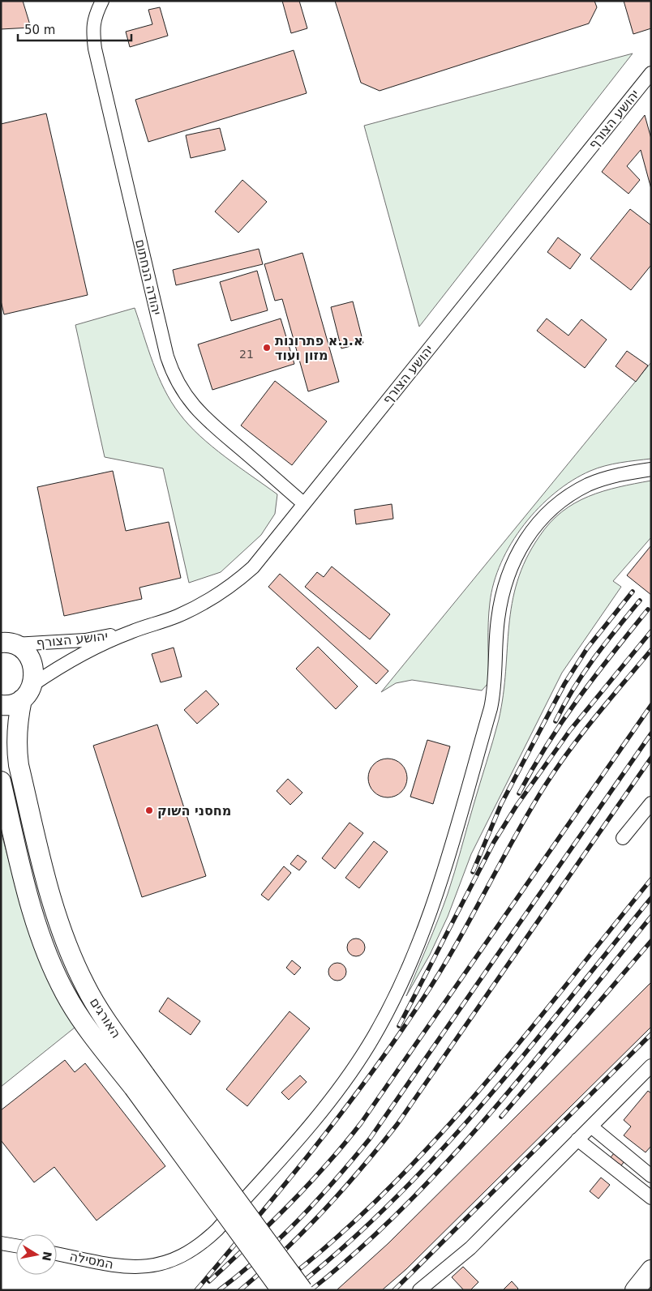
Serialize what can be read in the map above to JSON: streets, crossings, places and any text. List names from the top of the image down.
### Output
{
  "streets": {
    "street": [
      "יהושע הצורף",
      "יהודה הנחתום",
      "האורגים",
      "המסילה"
    ]
  },
  "crossings": [
    ["יהושע הצורף", "יהודה הנחתום"],
    ["יהושע הצורף", "האורגים"]
  ],
  "places": ["א.נ.א פתרונות מזון ועוד", "מחסני השוק"],
  "house_numbers": ["21"],
  "scale_bar": "50 m",
  "north": "right"
}
